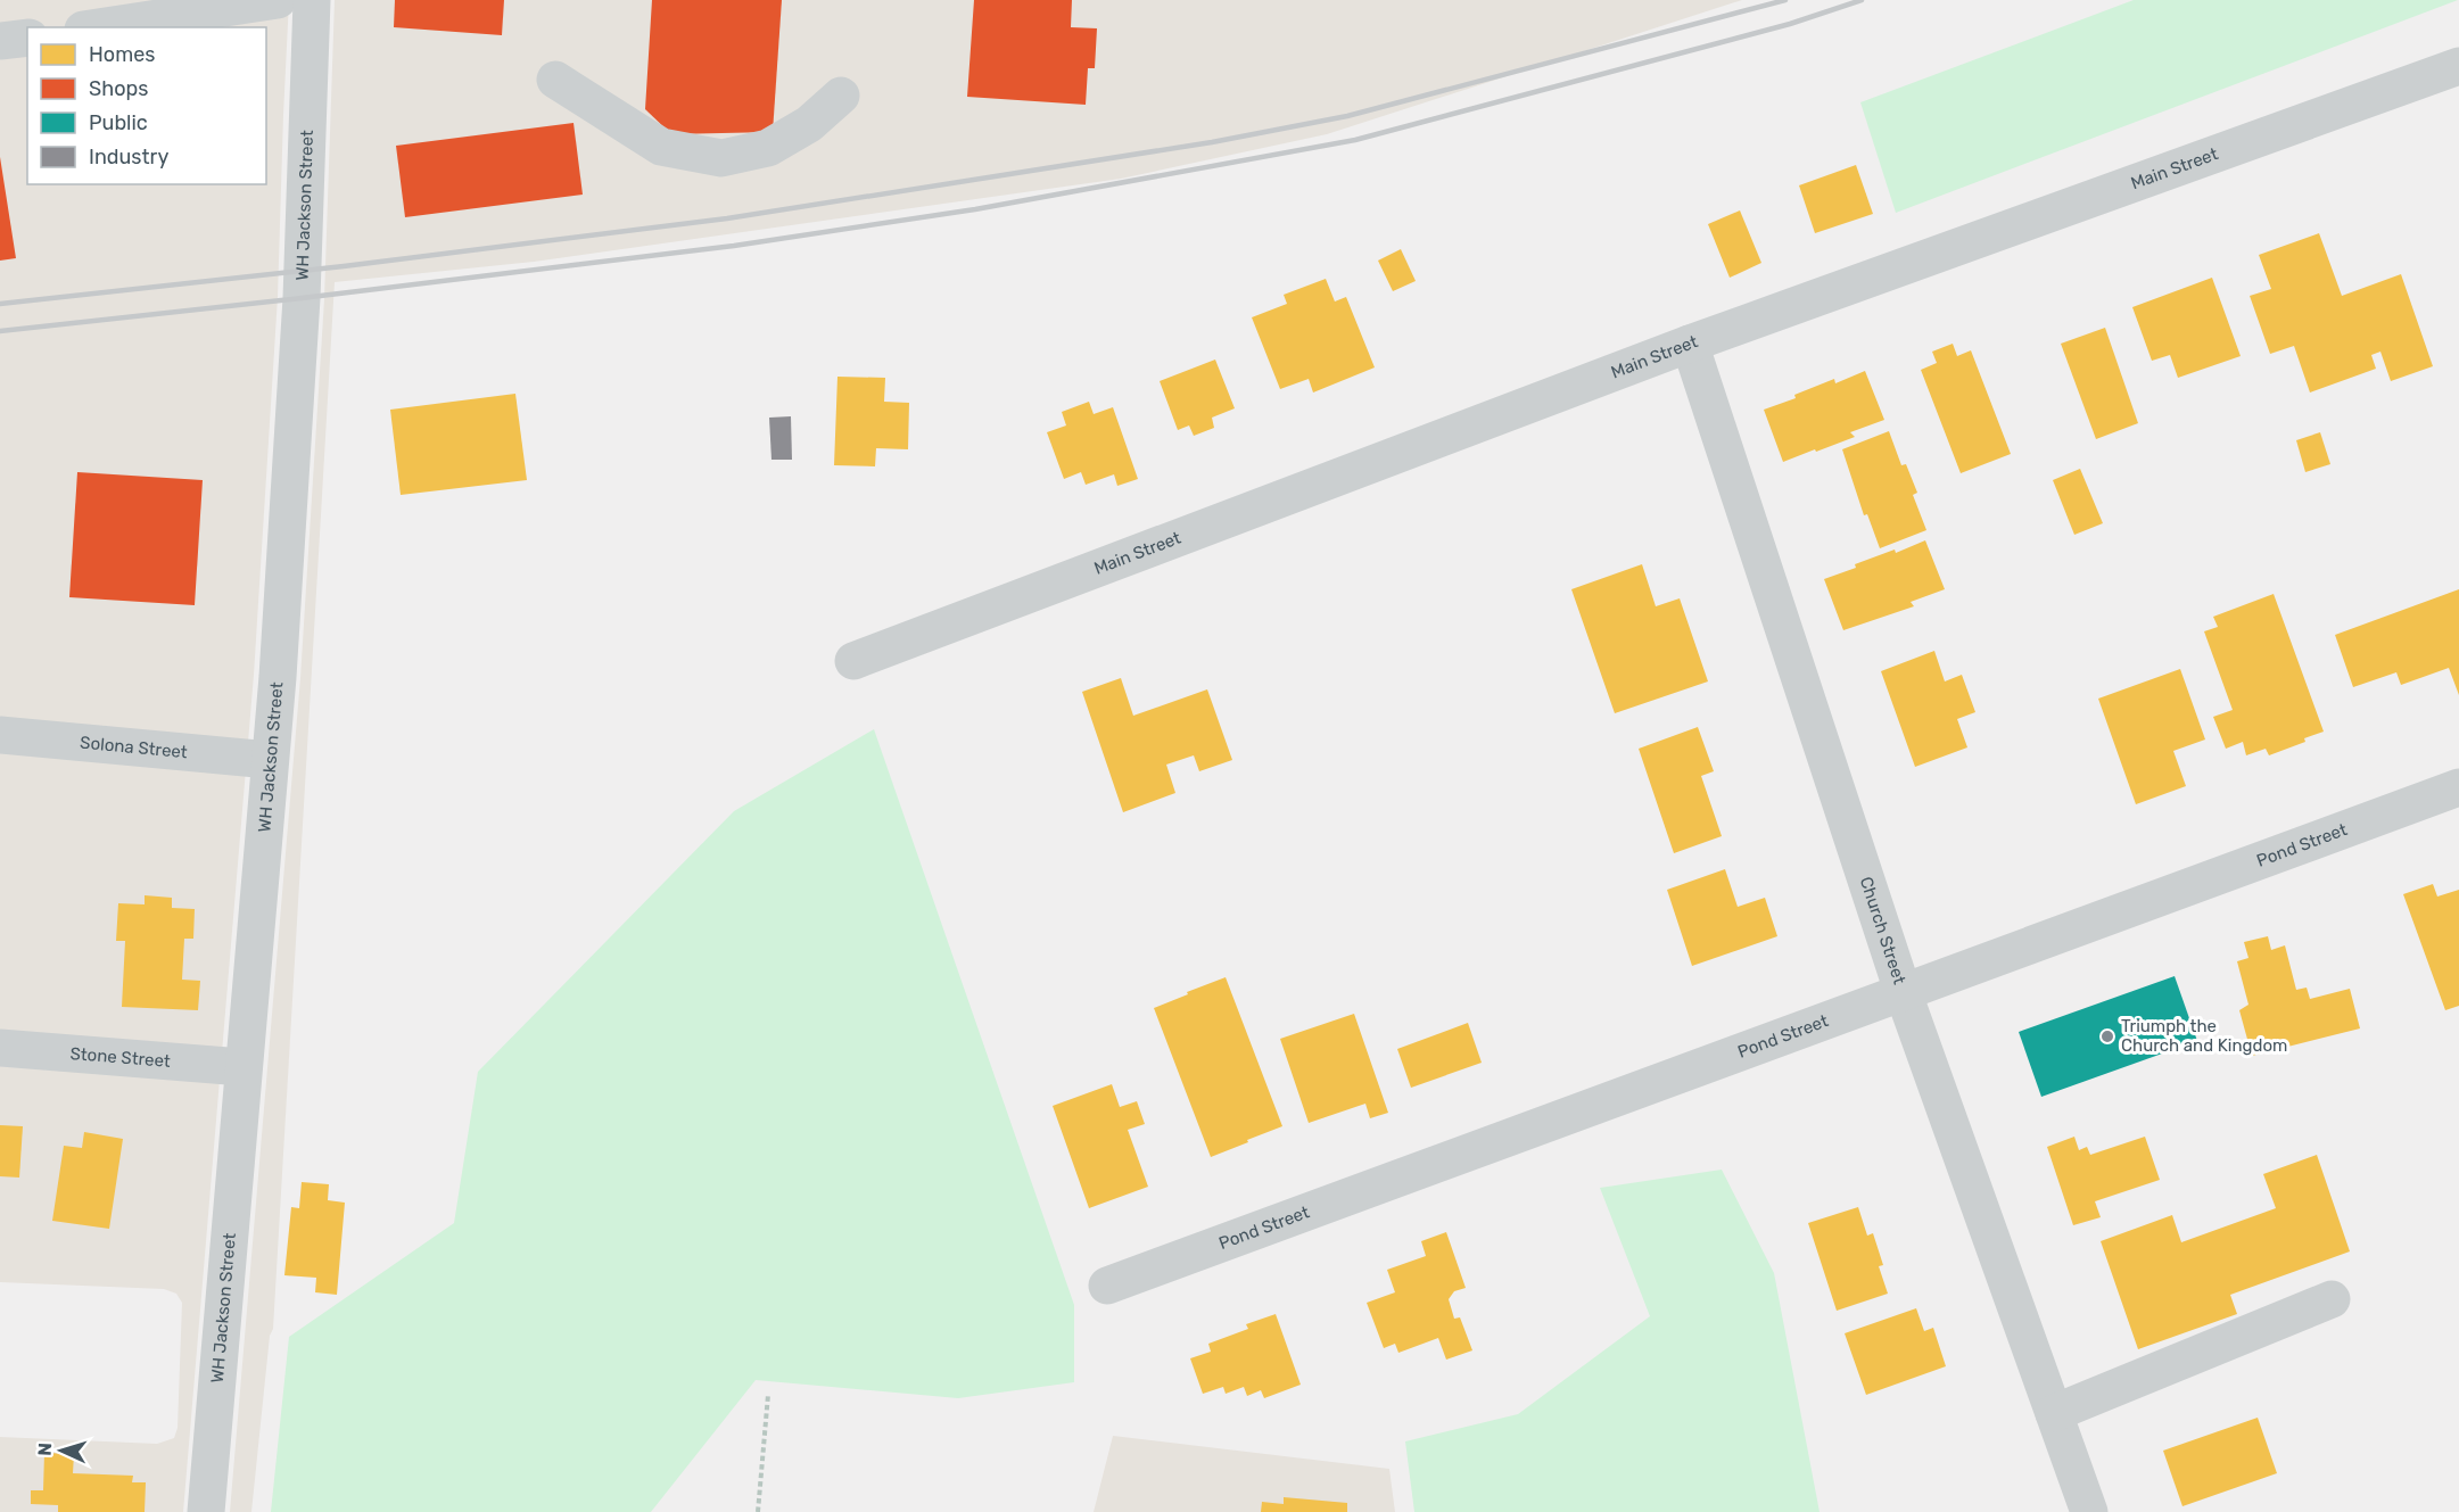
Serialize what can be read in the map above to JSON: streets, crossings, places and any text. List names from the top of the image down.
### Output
{
  "streets": {
    "street": [
      "Main Street",
      "WH Jackson Street",
      "Solona Street",
      "Pond Street",
      "Church Street",
      "Stone Street"
    ]
  },
  "crossings": [
    ["Main Street", "Church Street"],
    ["WH Jackson Street", "Solona Street"],
    ["WH Jackson Street", "Stone Street"],
    ["Pond Street", "Church Street"]
  ],
  "places": ["Triumph the Church and Kingdom"],
  "legend": [
    "Homes",
    "Shops",
    "Public",
    "Industry"
  ],
  "north": "left"
}
